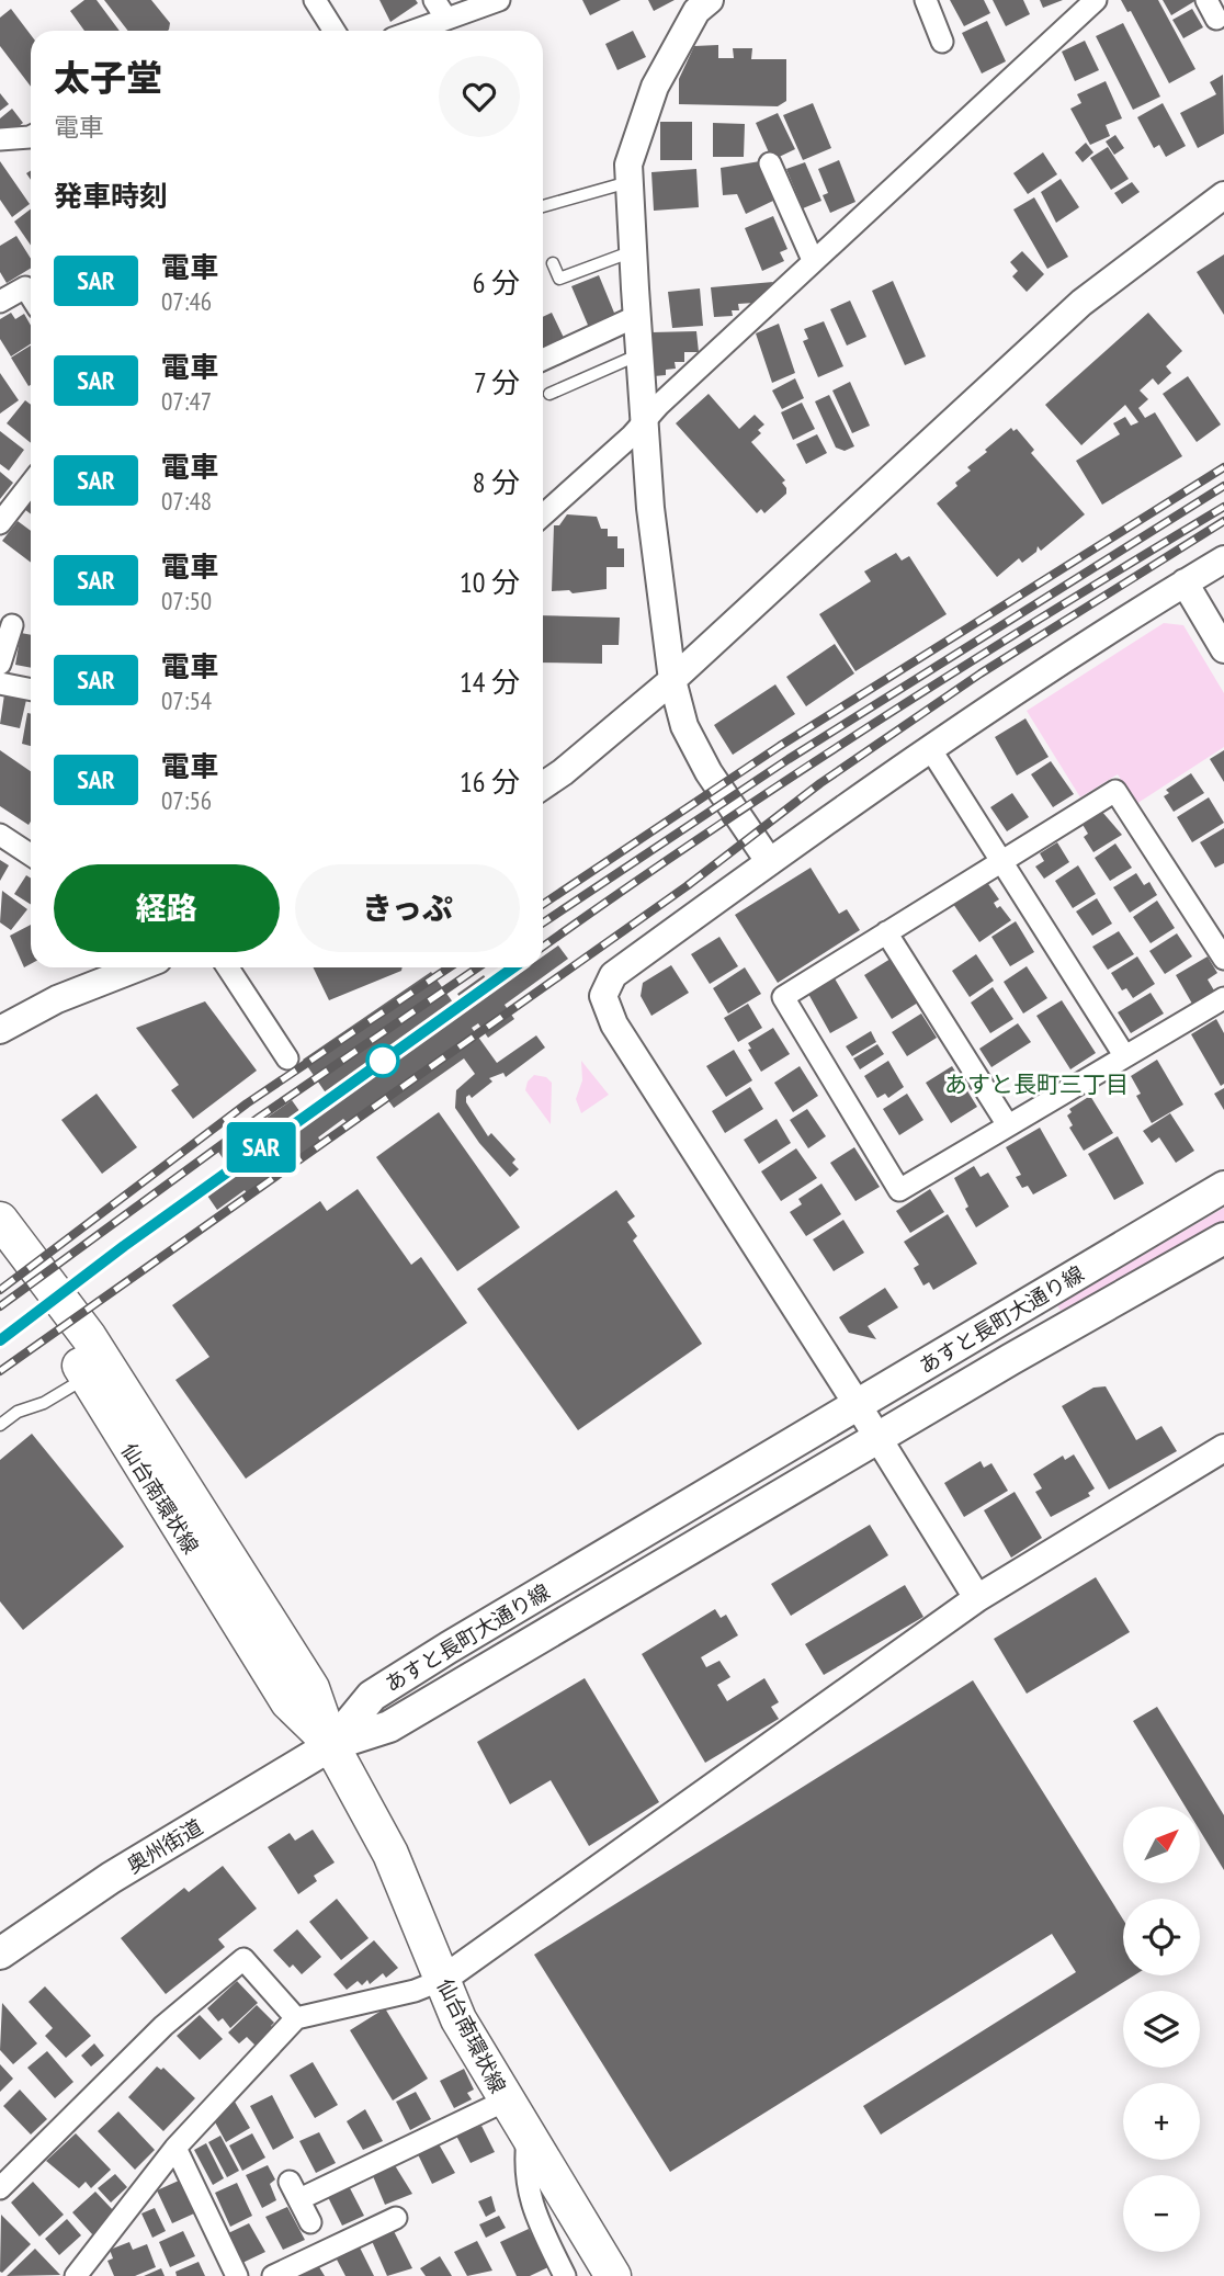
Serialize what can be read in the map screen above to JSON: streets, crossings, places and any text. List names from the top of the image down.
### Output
{
  "streets": {
    "main road": ["あすと長町大通り線", "仙台南環状線", "奥州街道"]
  },
  "crossings": [
    ["あすと長町大通り線", "仙台南環状線"],
    ["あすと長町大通り線", "奥州街道"],
    ["仙台南環状線", "奥州街道"]
  ],
  "districts": ["あすと長町三丁目"],
  "north": "top right",
  "page": {
    "on_map": "SAR",
    "heading": [
      ["太子堂", "電車"],
      "発車時刻"
    ],
    "list": [
      {
        "mark": "SAR",
        "name": "電車",
        "note": "07:46",
        "value": "6 分"
      },
      {
        "mark": "SAR",
        "name": "電車",
        "note": "07:47",
        "value": "7 分"
      },
      {
        "mark": "SAR",
        "name": "電車",
        "note": "07:48",
        "value": "8 分"
      },
      {
        "mark": "SAR",
        "name": "電車",
        "note": "07:50",
        "value": "10 分"
      },
      {
        "mark": "SAR",
        "name": "電車",
        "note": "07:54",
        "value": "14 分"
      },
      {
        "mark": "SAR",
        "name": "電車",
        "note": "07:56",
        "value": "16 分"
      }
    ],
    "buttons": ["経路", "きっぷ"],
    "map_buttons": ["+", "−"]
  }
}
